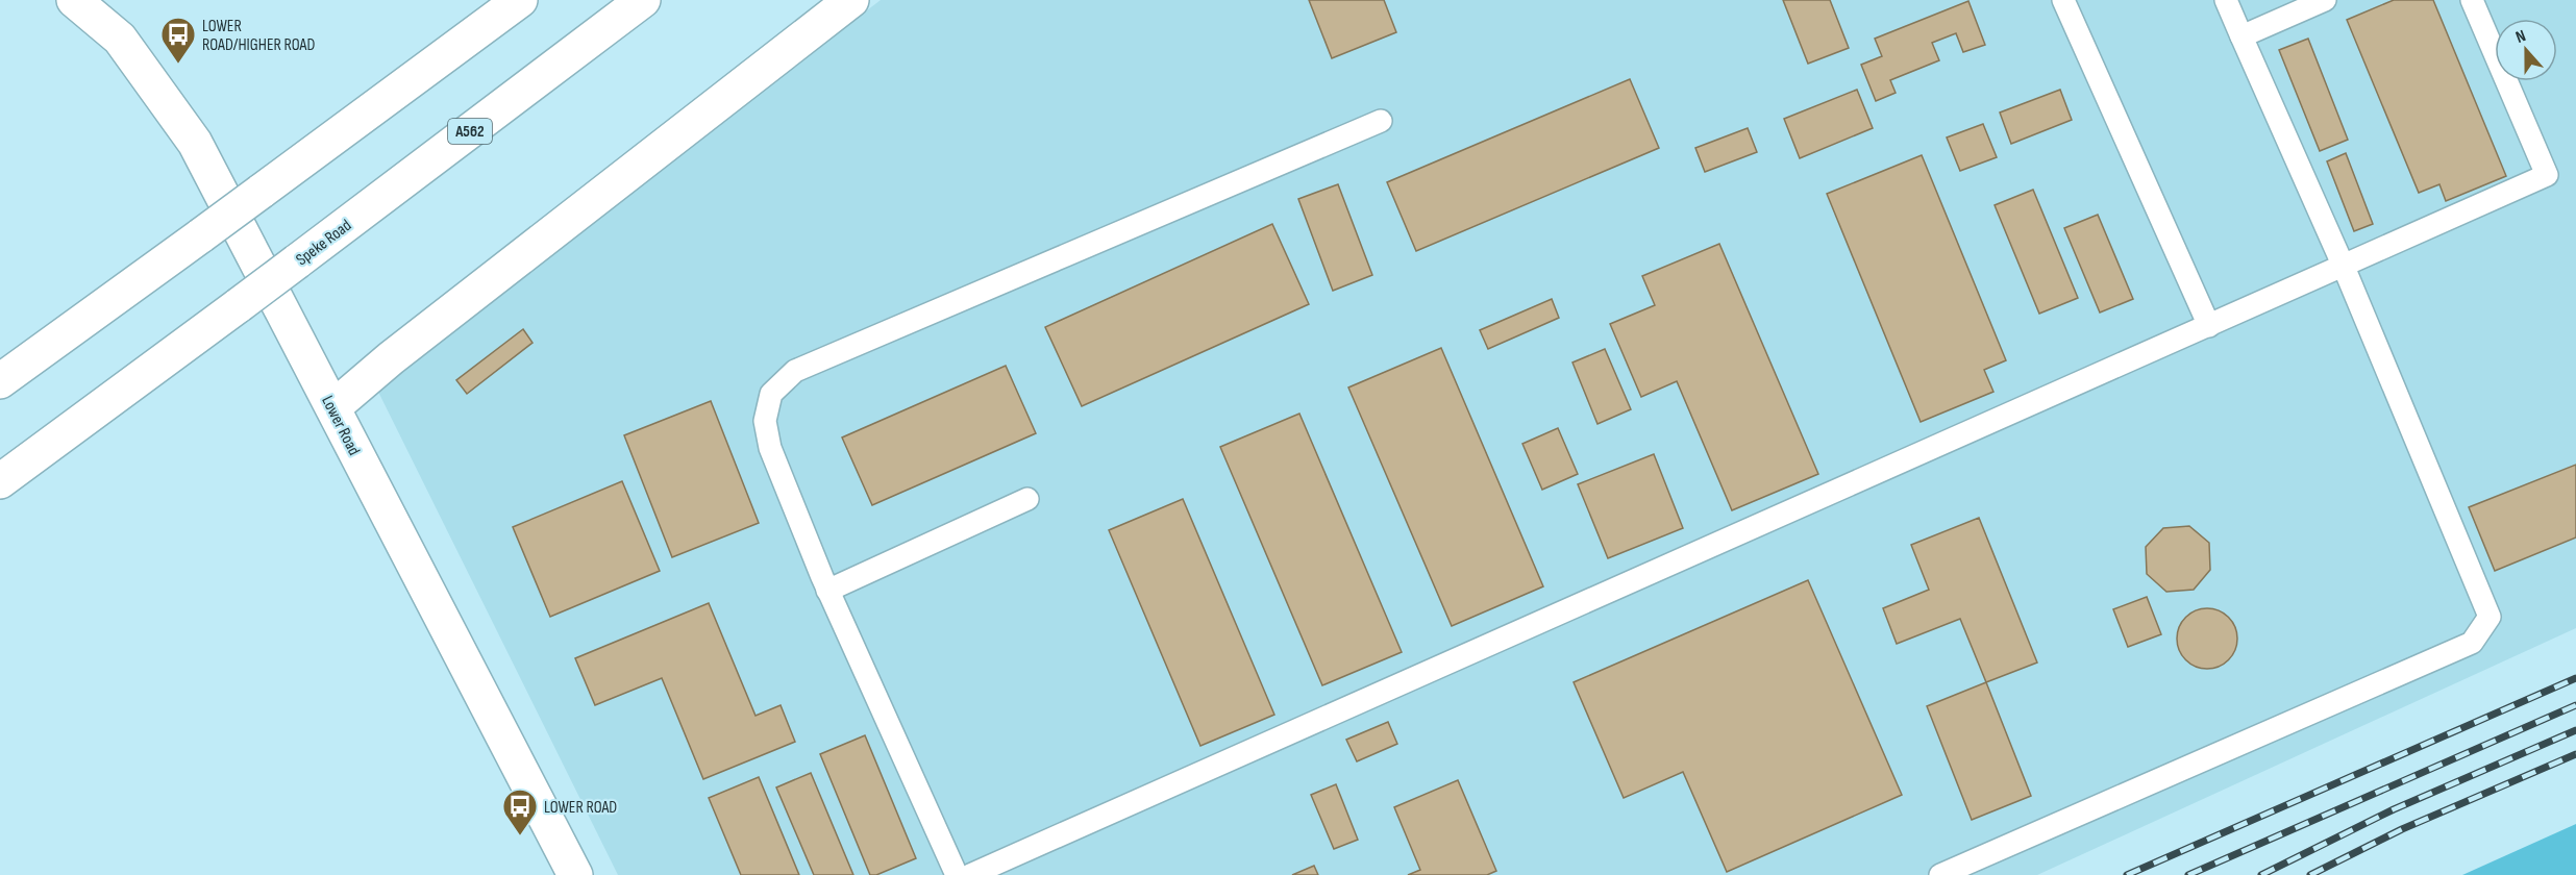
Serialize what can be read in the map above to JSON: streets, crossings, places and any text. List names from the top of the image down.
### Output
{
  "streets": {
    "main road": ["A562", "Speke Road", "Lower Road"]
  },
  "places": {
    "bus stop": ["LOWER ROAD/HIGHER ROAD", "LOWER ROAD"]
  },
  "north": "top"
}
